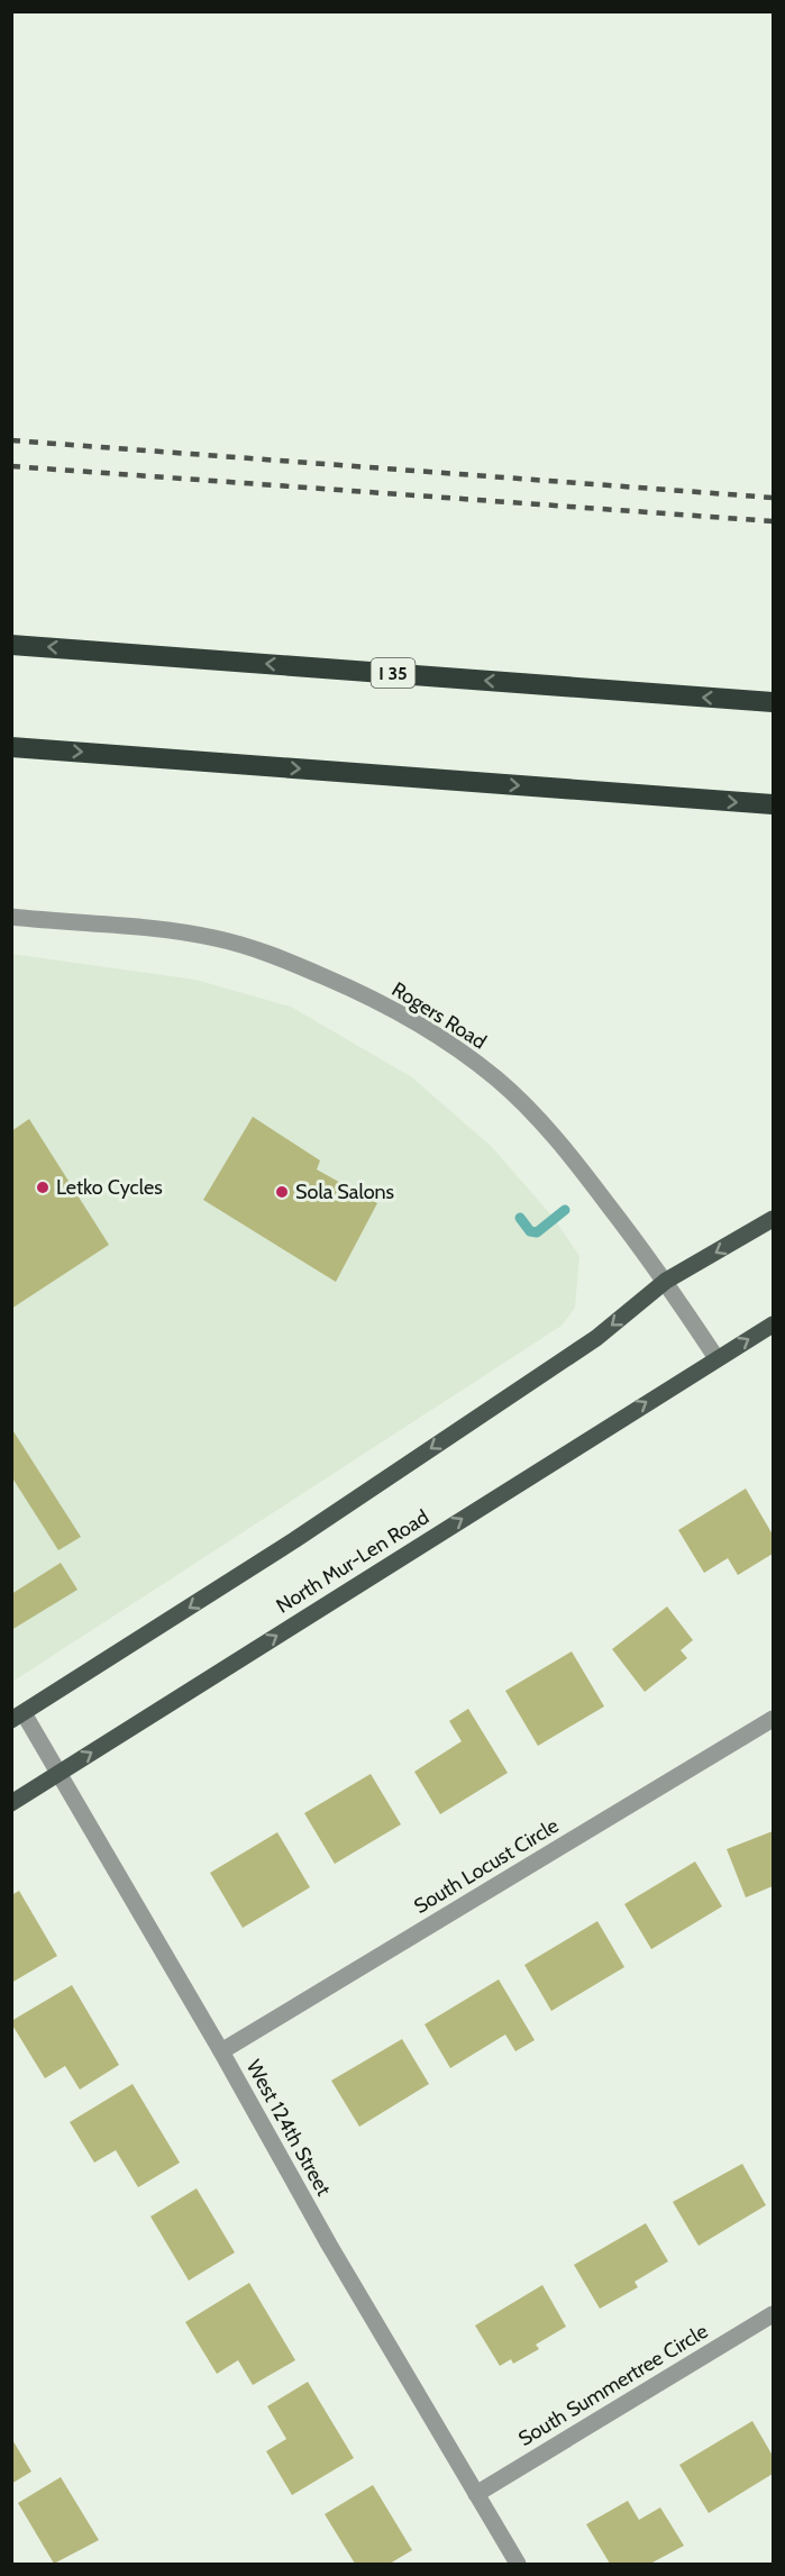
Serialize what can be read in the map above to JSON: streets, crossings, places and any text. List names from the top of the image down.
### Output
{
  "streets": {
    "highway": ["I 35"],
    "main road": ["North Mur-Len Road"],
    "street": [
      "Rogers Road",
      "South Locust Circle",
      "West 124th Street",
      "South Summertree Circle"
    ]
  },
  "crossings": [
    ["Rogers Road", "North Mur-Len Road"],
    ["North Mur-Len Road", "West 124th Street"],
    ["South Locust Circle", "West 124th Street"],
    ["West 124th Street", "South Summertree Circle"]
  ],
  "places": ["Letko Cycles", "Sola Salons"]
}
